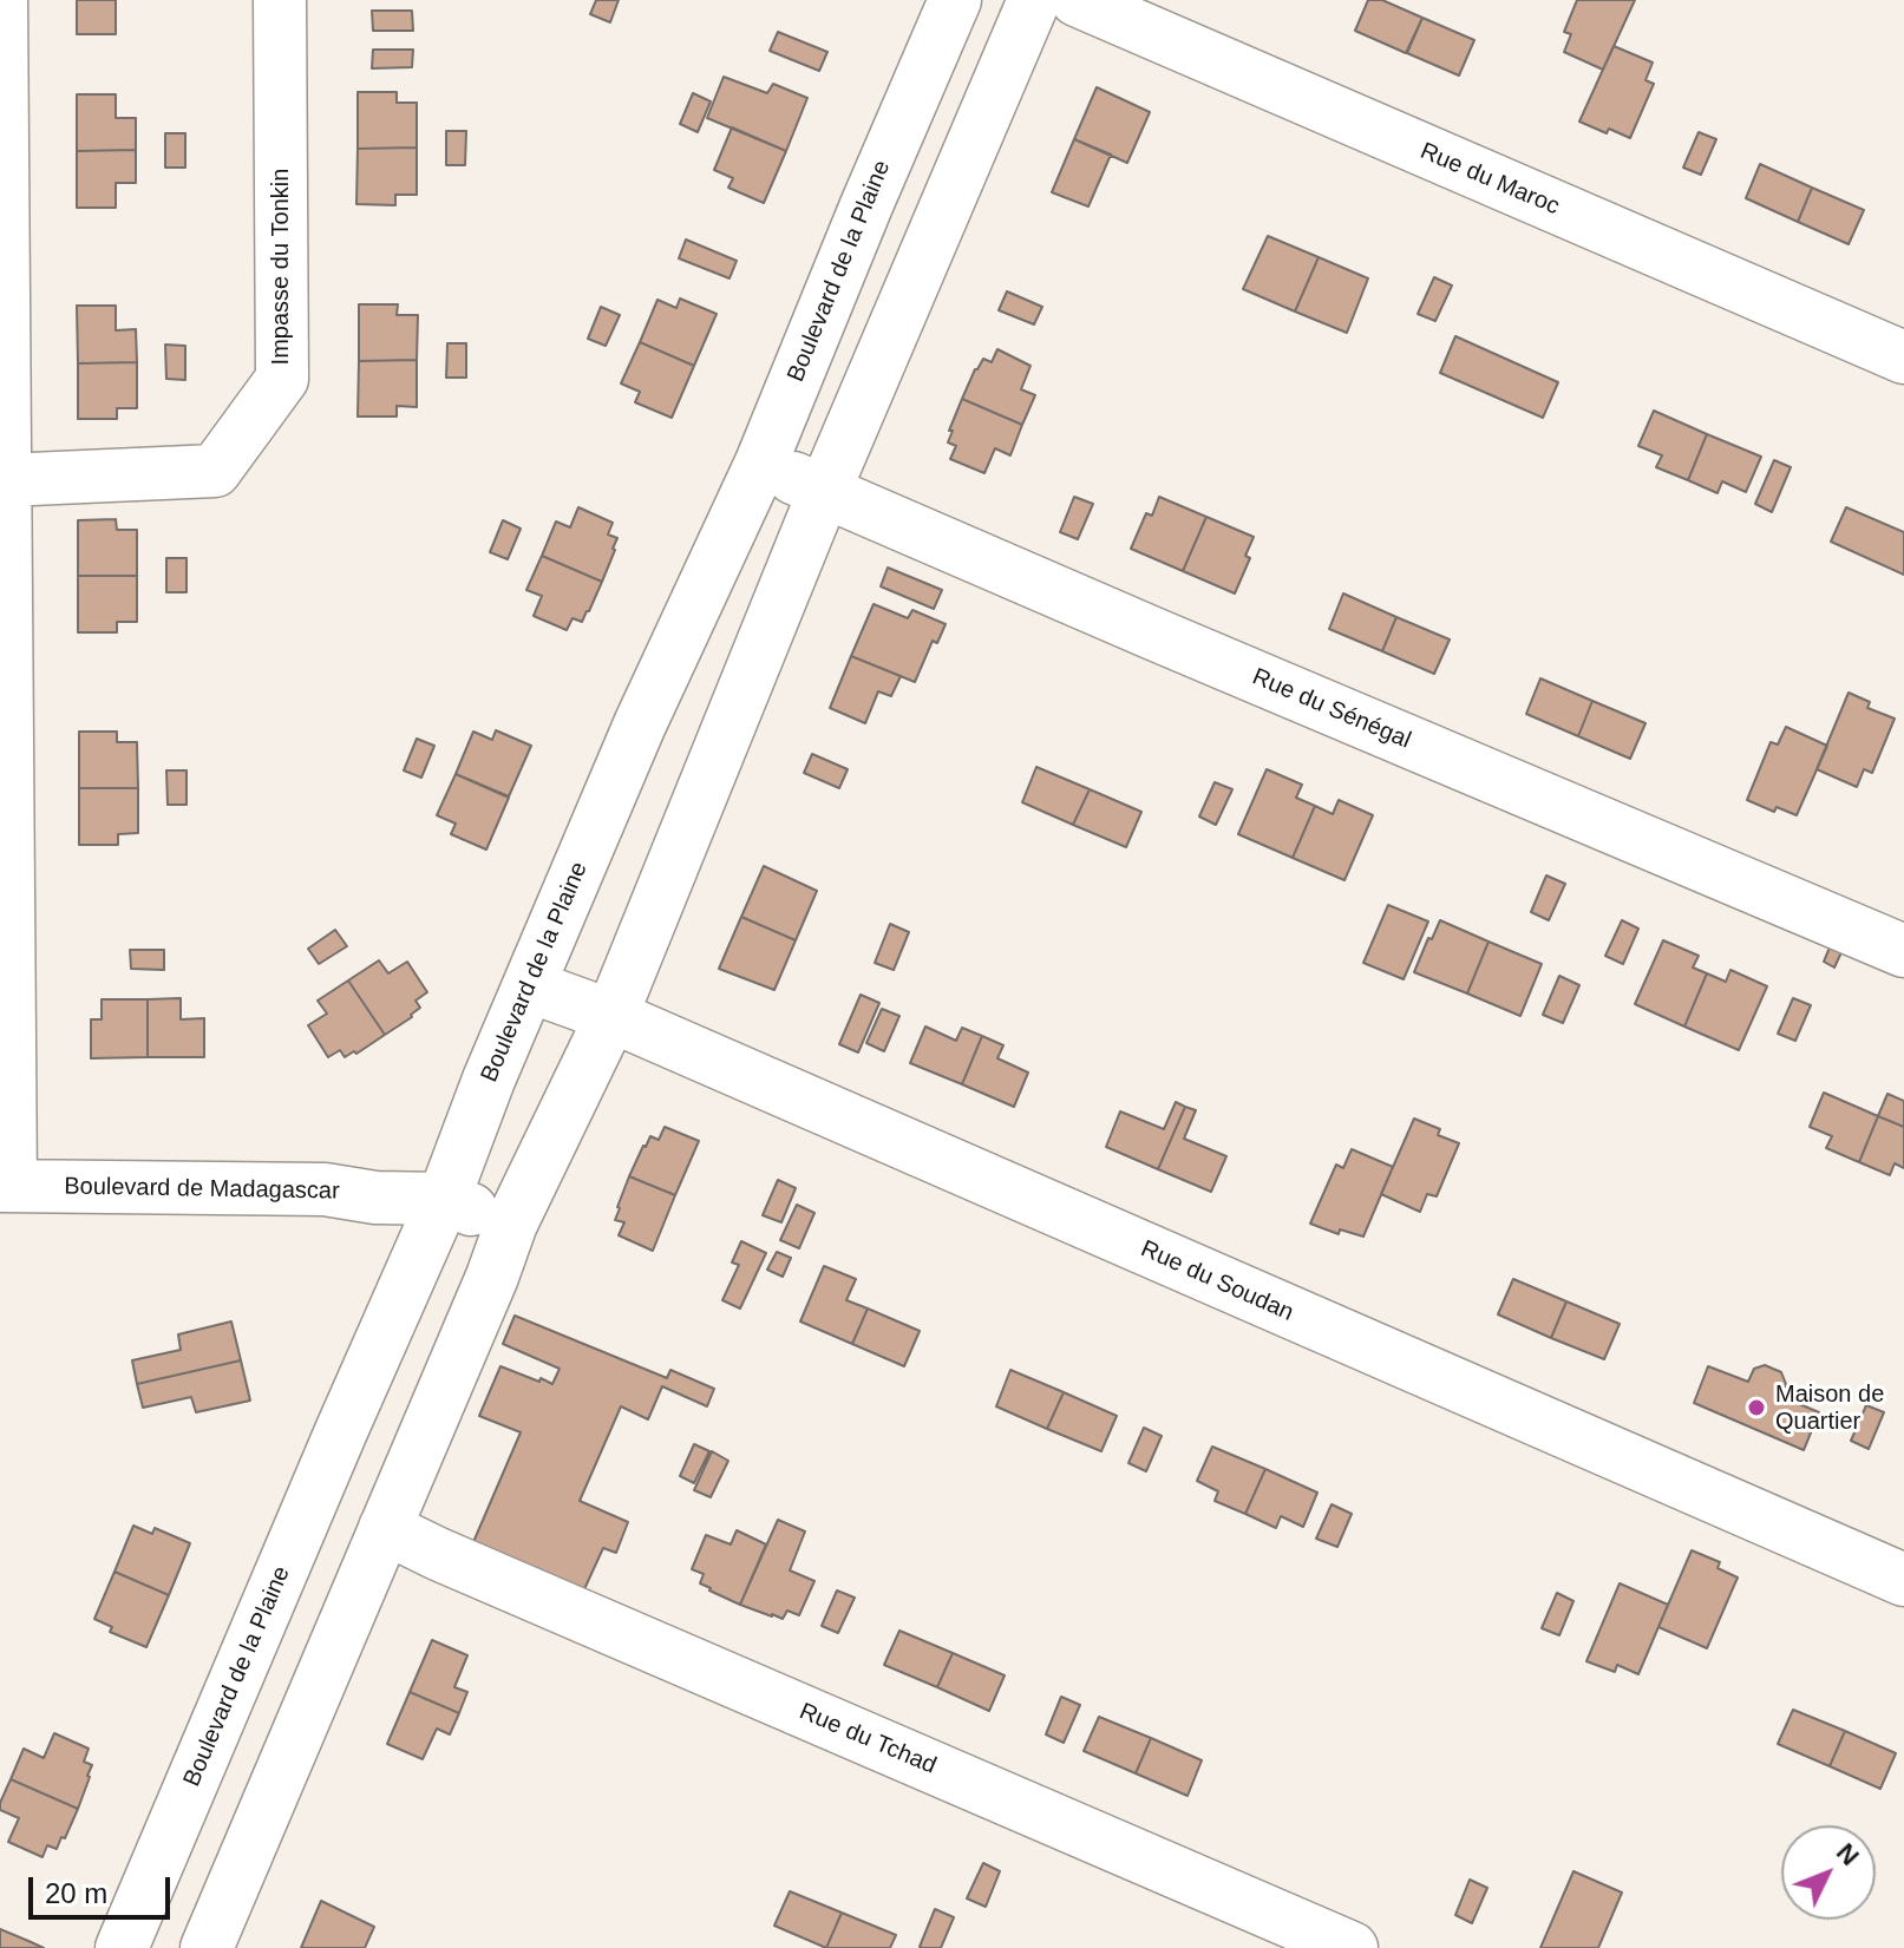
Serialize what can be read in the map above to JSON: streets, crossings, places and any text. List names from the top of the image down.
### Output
{
  "streets": {
    "street": [
      "Rue du Maroc",
      "Impasse du Tonkin",
      "Boulevard de la Plaine",
      "Rue du Sénégal",
      "Boulevard de Madagascar",
      "Rue du Soudan",
      "Rue du Tchad"
    ]
  },
  "crossings": [
    ["Boulevard de la Plaine", "Rue du Sénégal"],
    ["Boulevard de la Plaine", "Boulevard de Madagascar"],
    ["Boulevard de la Plaine", "Rue du Soudan"]
  ],
  "places": ["Maison de Quartier"],
  "scale_bar": "20 m",
  "north": "top right"
}
